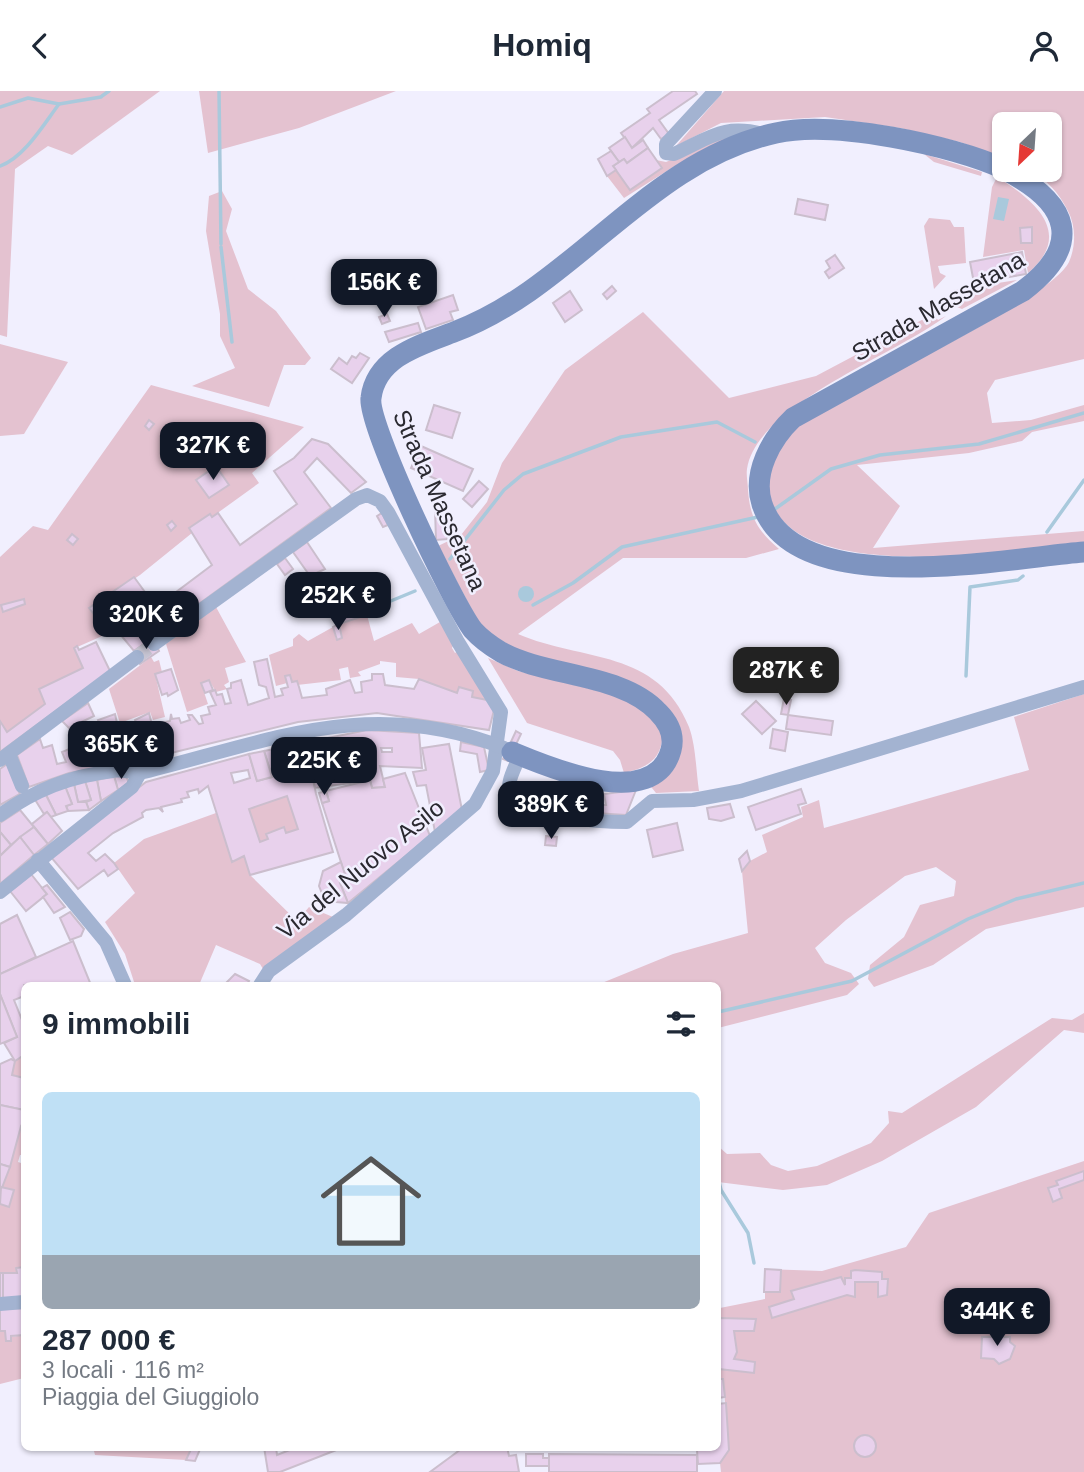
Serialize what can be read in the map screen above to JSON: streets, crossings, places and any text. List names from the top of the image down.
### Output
{
  "streets": {
    "street": ["Strada Massetana", "Via del Nuovo Asilo"]
  },
  "crossings": [
    ["Strada Massetana", "Via del Nuovo Asilo"]
  ],
  "north": "bottom left",
  "page": {
    "header": "Homiq",
    "price": [
      "156K €",
      "327K €",
      "252K €",
      "320K €",
      "287K €",
      "365K €",
      "225K €",
      "389K €",
      "344K €"
    ],
    "heading": "9 immobili",
    "list": [
      {
        "name": "287 000 €",
        "note": "3 locali · 116 m² · Piaggia del Giuggiolo"
      }
    ]
  }
}
